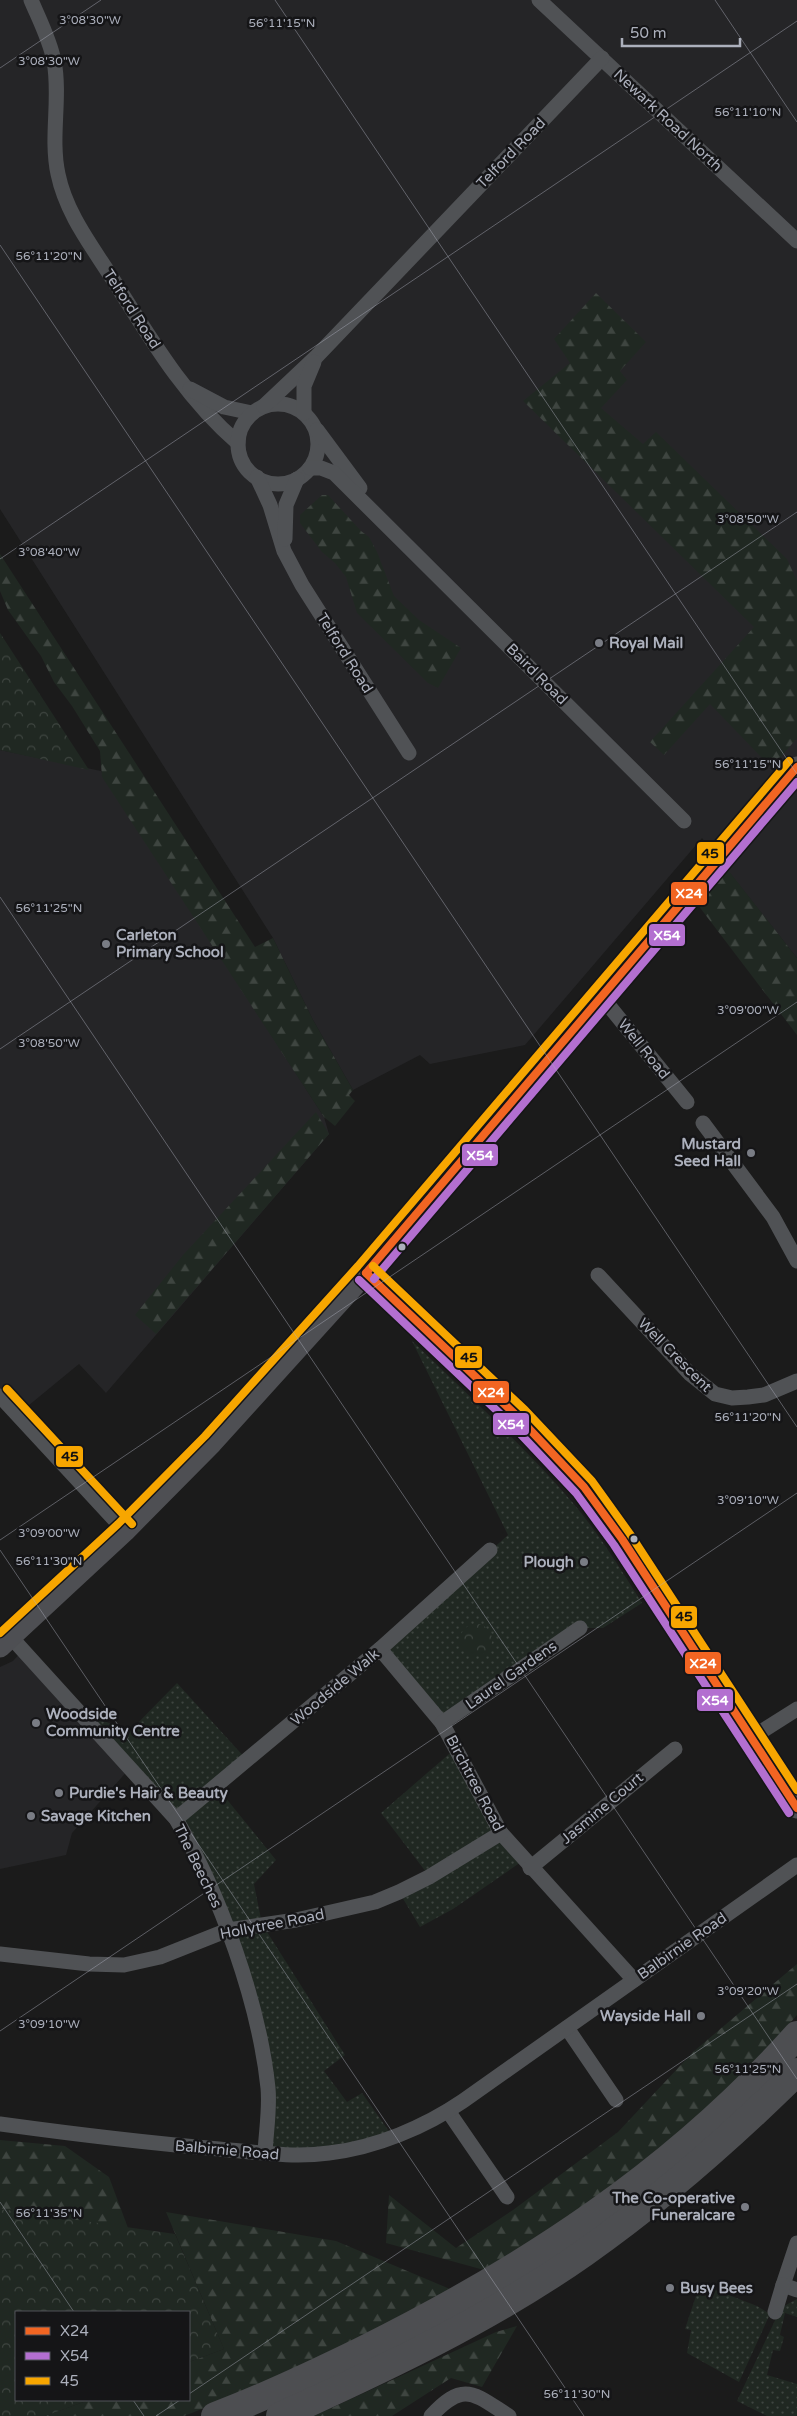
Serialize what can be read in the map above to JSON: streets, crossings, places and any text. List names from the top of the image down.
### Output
{
  "streets": {
    "street": [
      "Newark Road North",
      "Telford Road",
      "Baird Road",
      "Well Road",
      "Well Crescent",
      "Laurel Gardens",
      "Woodside Walk",
      "Birchtree Road",
      "Jasmine Court",
      "The Beeches",
      "Hollytree Road",
      "Balbirnie Road"
    ]
  },
  "crossings": [
    ["Newark Road North", "Telford Road"],
    ["Telford Road", "Baird Road"],
    ["Laurel Gardens", "Birchtree Road"],
    ["Woodside Walk", "Birchtree Road"],
    ["Woodside Walk", "The Beeches"],
    ["Birchtree Road", "Jasmine Court"],
    ["Birchtree Road", "Hollytree Road"],
    ["Birchtree Road", "Balbirnie Road"],
    ["The Beeches", "Hollytree Road"],
    ["The Beeches", "Balbirnie Road"]
  ],
  "places": [
    "Royal Mail",
    "Carleton Primary School",
    "Mustard Seed Hall",
    "Plough",
    "Woodside Community Centre",
    "Purdie's Hair & Beauty",
    "Savage Kitchen",
    "Wayside Hall",
    "The Co-operative Funeralcare",
    "Busy Bees"
  ],
  "lines": ["transit line 45", "transit line X24", "transit line X54"],
  "legend": ["X24", "X54", "45"],
  "scale_bar": "50 m",
  "coordinates": [
    "3°08'30\"W",
    "56°11'15\"N",
    "56°11'10\"N",
    "56°11'20\"N",
    "3°08'50\"W",
    "3°08'40\"W",
    "56°11'25\"N",
    "3°09'00\"W",
    "3°09'10\"W",
    "56°11'30\"N",
    "3°09'20\"W",
    "56°11'35\"N"
  ]
}
